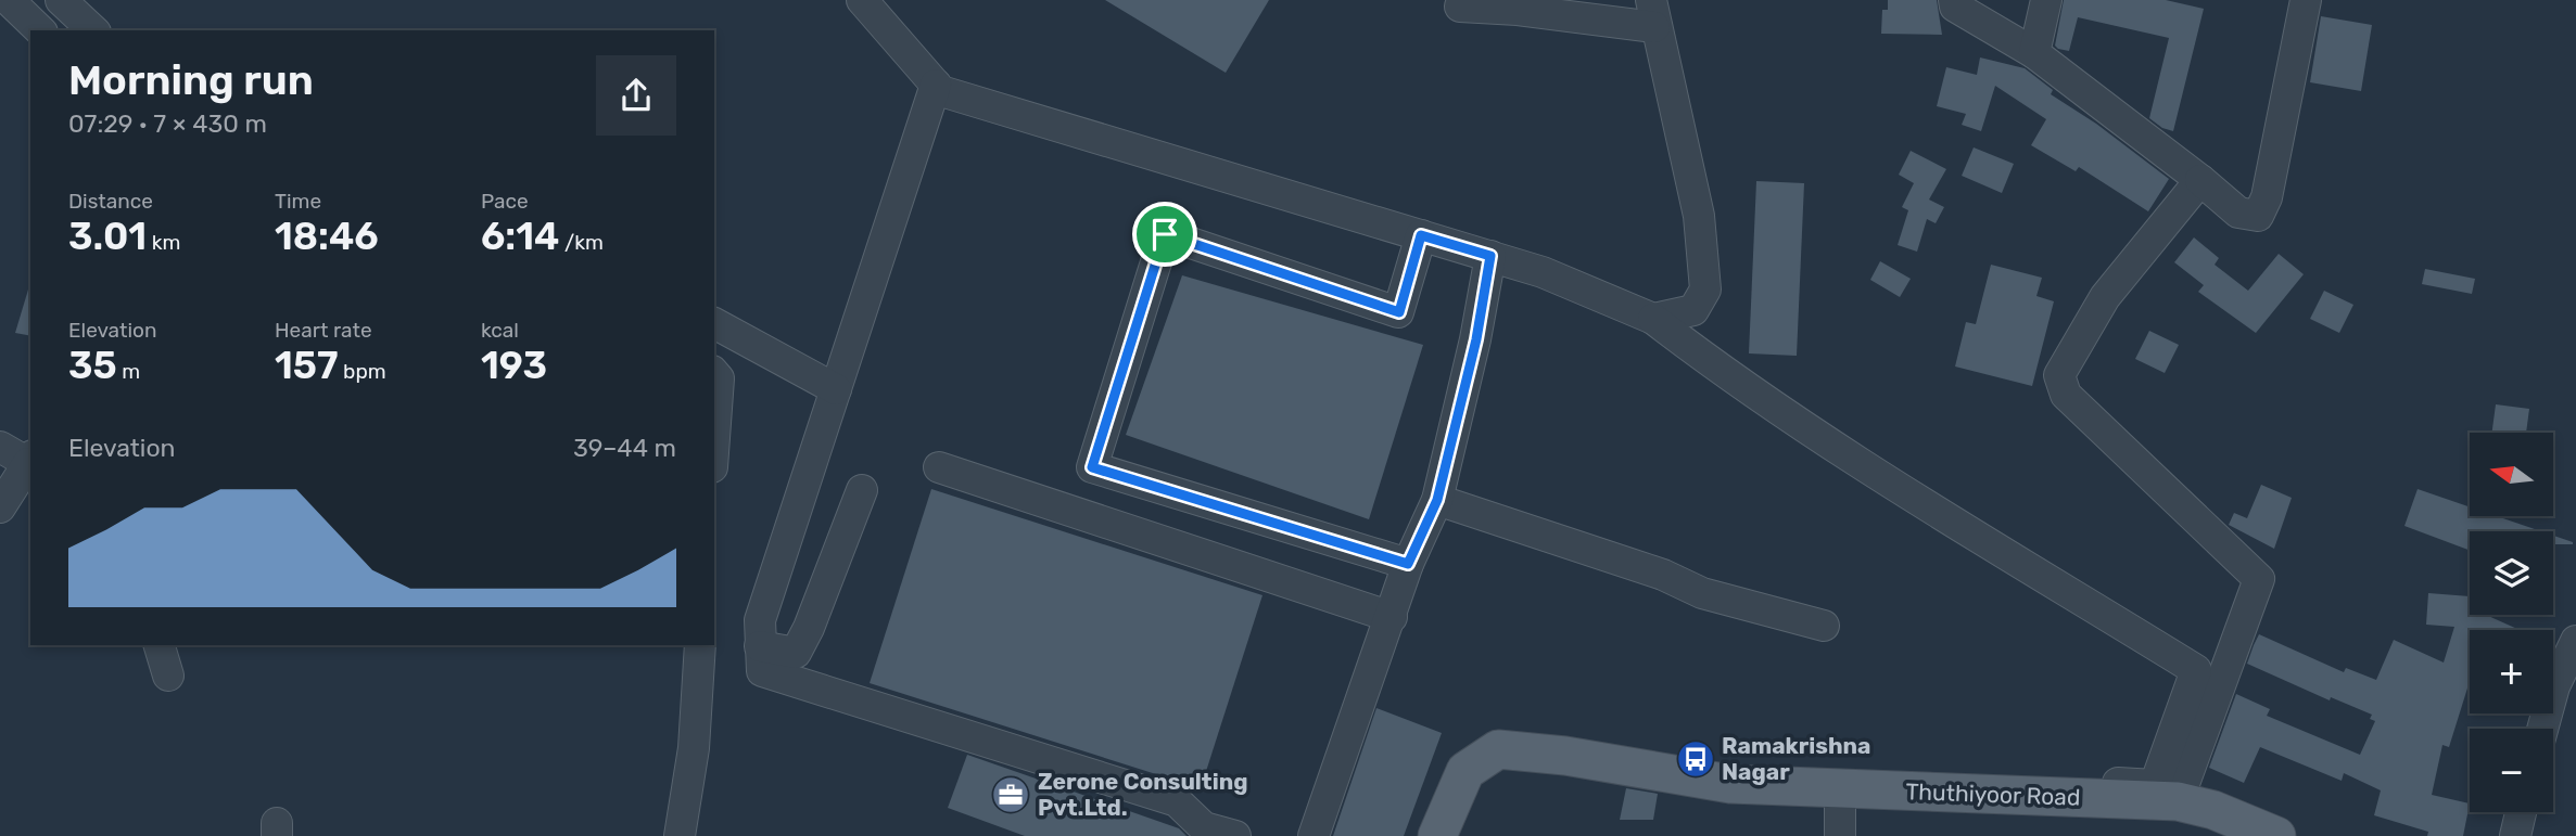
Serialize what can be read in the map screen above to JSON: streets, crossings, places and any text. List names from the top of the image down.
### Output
{
  "streets": {
    "main road": ["Thuthiyoor Road"]
  },
  "places": {
    "bus stop": ["Ramakrishna Nagar"],
    "office": ["Zerone Consulting Pvt.Ltd."]
  },
  "north": "left",
  "page": {
    "heading": ["Morning run", "07:29 · 7 × 430 m"],
    "stats": [
      ["Distance", "3.01 km"],
      ["Time", "18:46"],
      ["Pace", "6:14 /km"],
      ["Elevation", "35 m"],
      ["Heart rate", "157 bpm"],
      ["kcal", "193"]
    ],
    "chart": ["Elevation", "39–44 m"],
    "map_buttons": ["+", "−"]
  }
}
